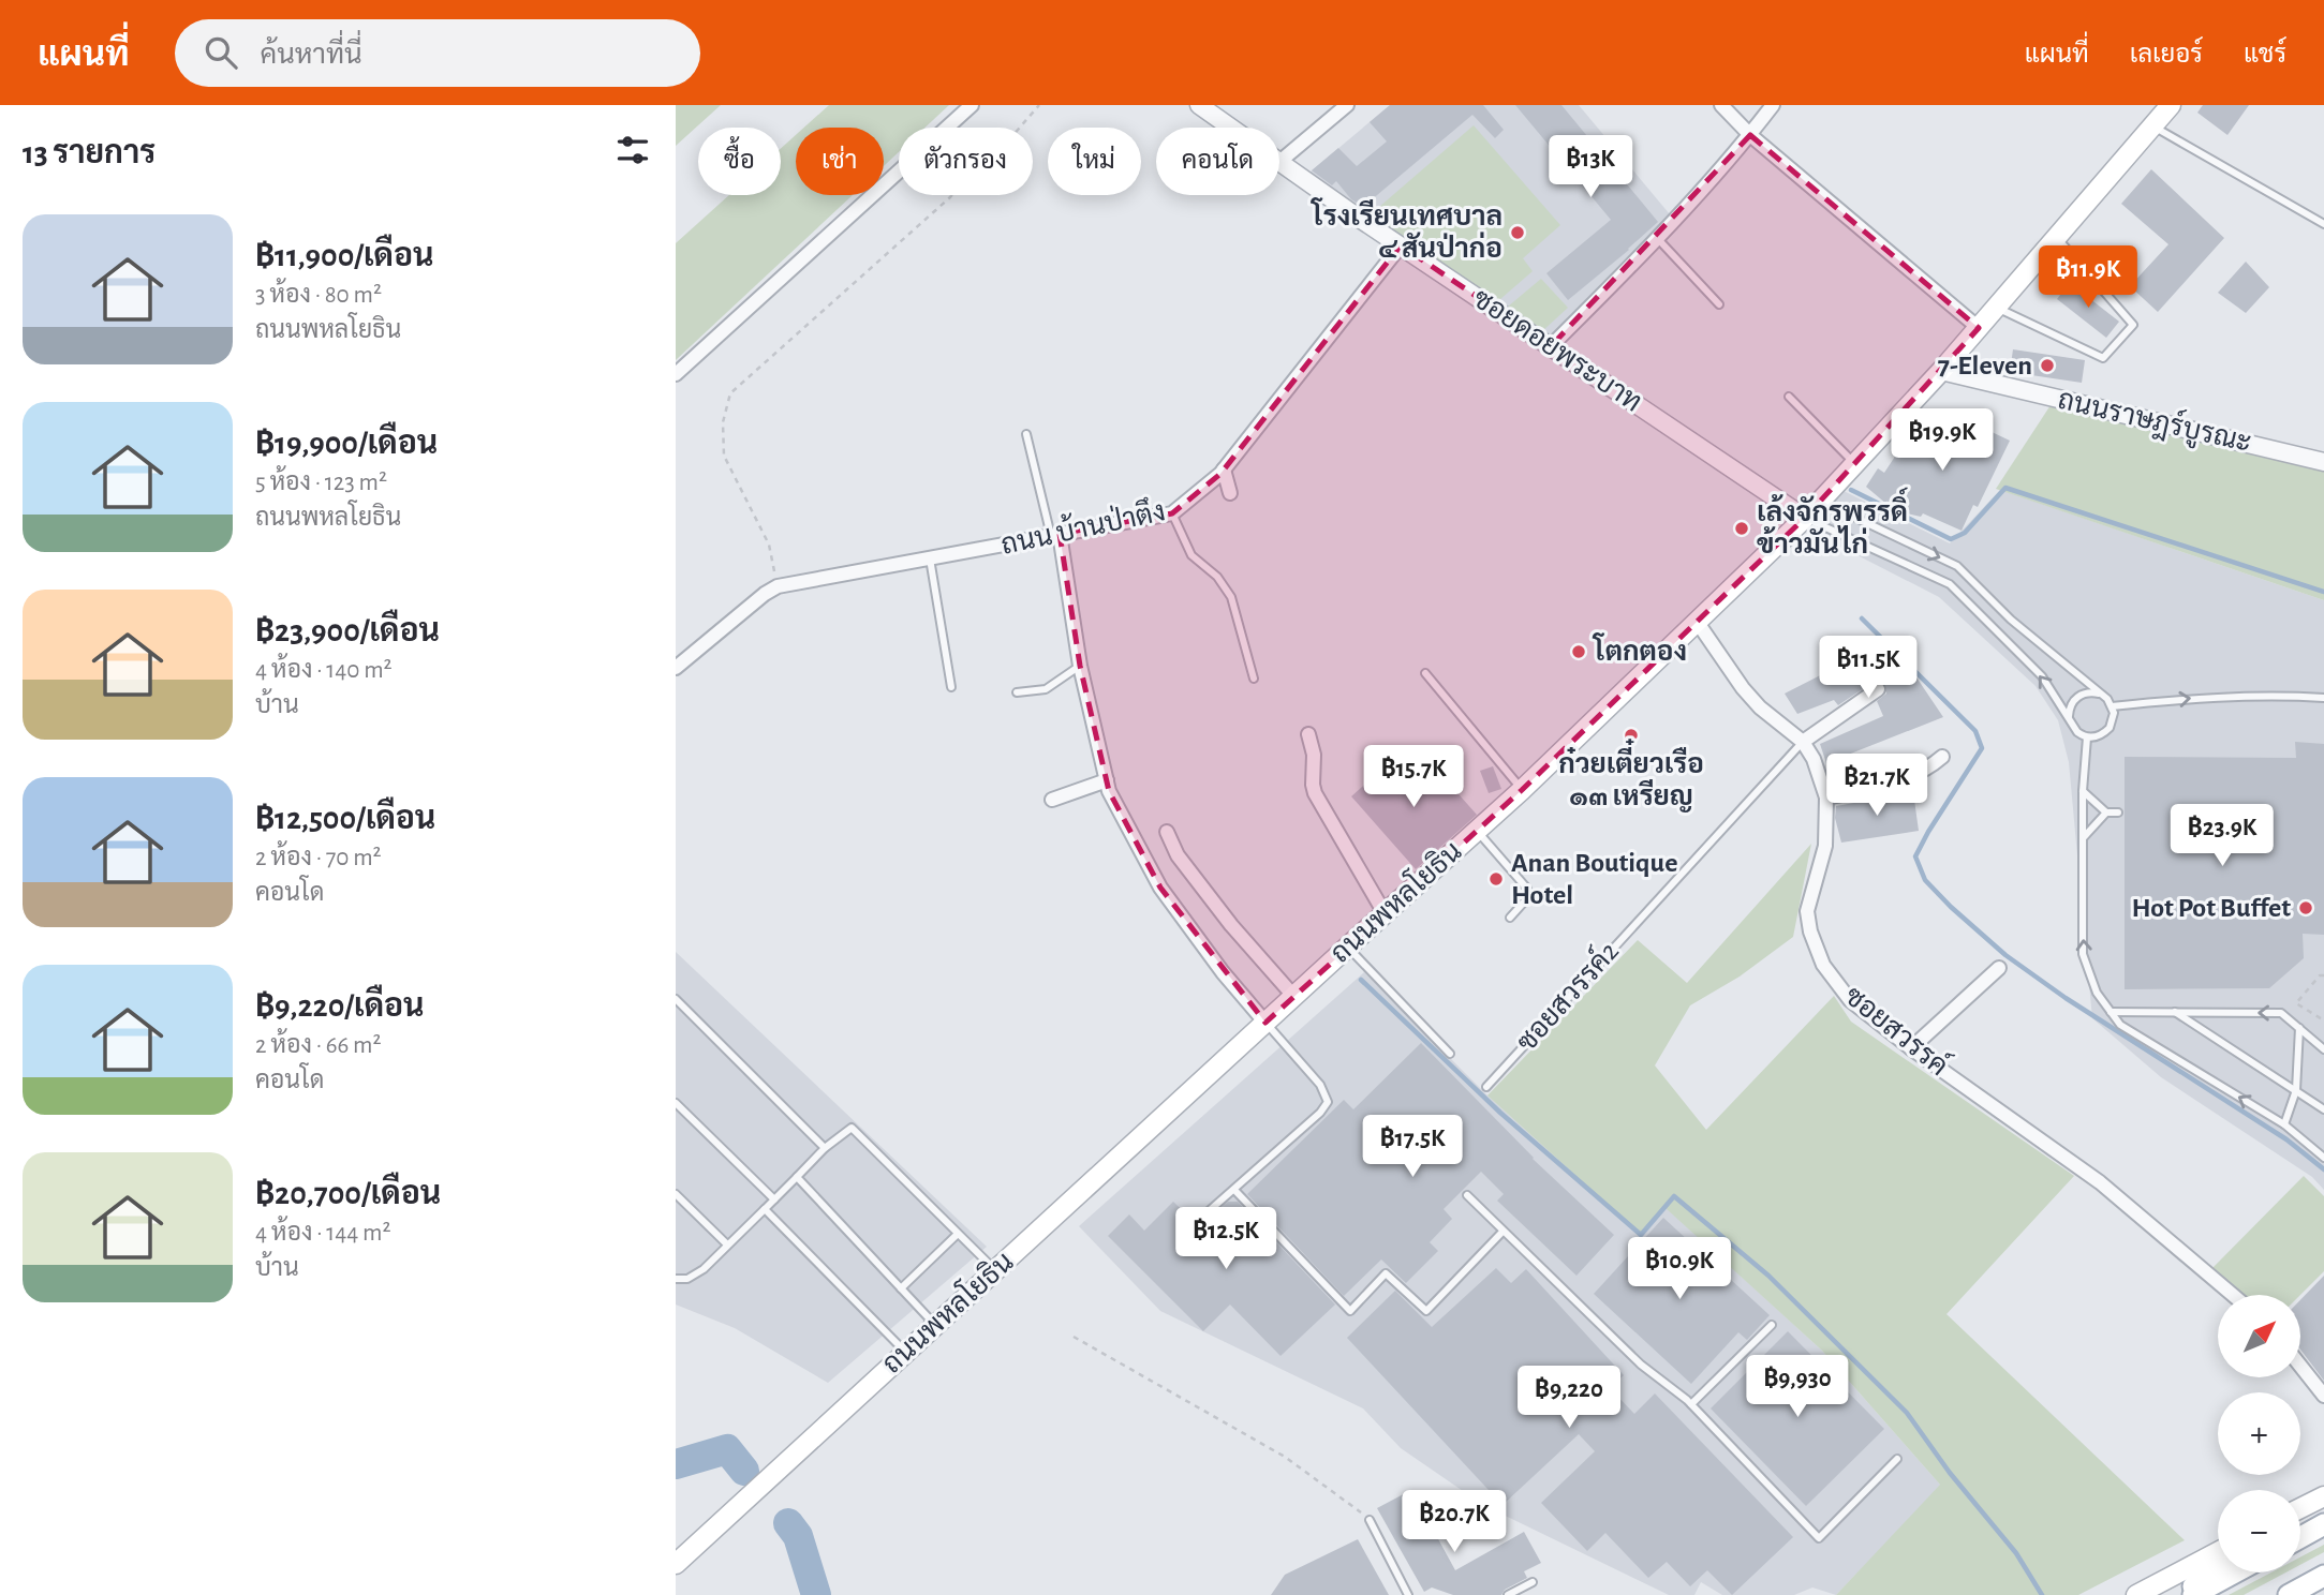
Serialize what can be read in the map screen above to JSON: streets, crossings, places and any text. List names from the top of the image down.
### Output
{
  "streets": {
    "main road": ["ถนนพหลโยธิน"],
    "street": [
      "ซอยดอยพระบาท",
      "ถนนราษฎร์บูรณะ",
      "ถนน บ้านป่าตึง",
      "ซอยสวรรค์"
    ],
    "lane": ["ซอยสวรรค์2"]
  },
  "crossings": [
    ["ซอยดอยพระบาท", "ถนน บ้านป่าตึง"],
    ["ซอยดอยพระบาท", "ถนนพหลโยธิน"],
    ["ถนนราษฎร์บูรณะ", "ถนนพหลโยธิน"],
    ["ถนนพหลโยธิน", "ซอยสวรรค์"],
    ["ซอยสวรรค์2", "ซอยสวรรค์"]
  ],
  "places": [
    "โรงเรียนเทศบาล ๔ สันป่าก่อ",
    "7-Eleven",
    "เล้งจักรพรรดิ์ ข้าวมันไก่",
    "โตกตอง",
    "ก๋วยเตี๋ยวเรือ ๑๓ เหรียญ",
    "Anan Boutique Hotel",
    "Hot Pot Buffet"
  ],
  "north": "top right",
  "page": {
    "header": "แผนที่",
    "search": "ค้นหาที่นี่",
    "nav": ["แผนที่", "เลเยอร์", "แชร์"],
    "heading": "13 รายการ",
    "chip": [
      "ซื้อ",
      "เช่า",
      "ตัวกรอง",
      "ใหม่",
      "คอนโด"
    ],
    "price": [
      "฿13K",
      "฿11.9K",
      "฿19.9K",
      "฿11.5K",
      "฿15.7K",
      "฿21.7K",
      "฿23.9K",
      "฿17.5K",
      "฿12.5K",
      "฿10.9K",
      "฿9,930",
      "฿9,220",
      "฿20.7K"
    ],
    "list": [
      {
        "name": "฿11,900/เดือน",
        "note": "3 ห้อง · 80 m² · ถนนพหลโยธิน"
      },
      {
        "name": "฿19,900/เดือน",
        "note": "5 ห้อง · 123 m² · ถนนพหลโยธิน"
      },
      {
        "name": "฿23,900/เดือน",
        "note": "4 ห้อง · 140 m² · บ้าน"
      },
      {
        "name": "฿12,500/เดือน",
        "note": "2 ห้อง · 70 m² · คอนโด"
      },
      {
        "name": "฿9,220/เดือน",
        "note": "2 ห้อง · 66 m² · คอนโด"
      },
      {
        "name": "฿20,700/เดือน",
        "note": "4 ห้อง · 144 m² · บ้าน"
      }
    ],
    "map_buttons": ["+", "−"]
  }
}
